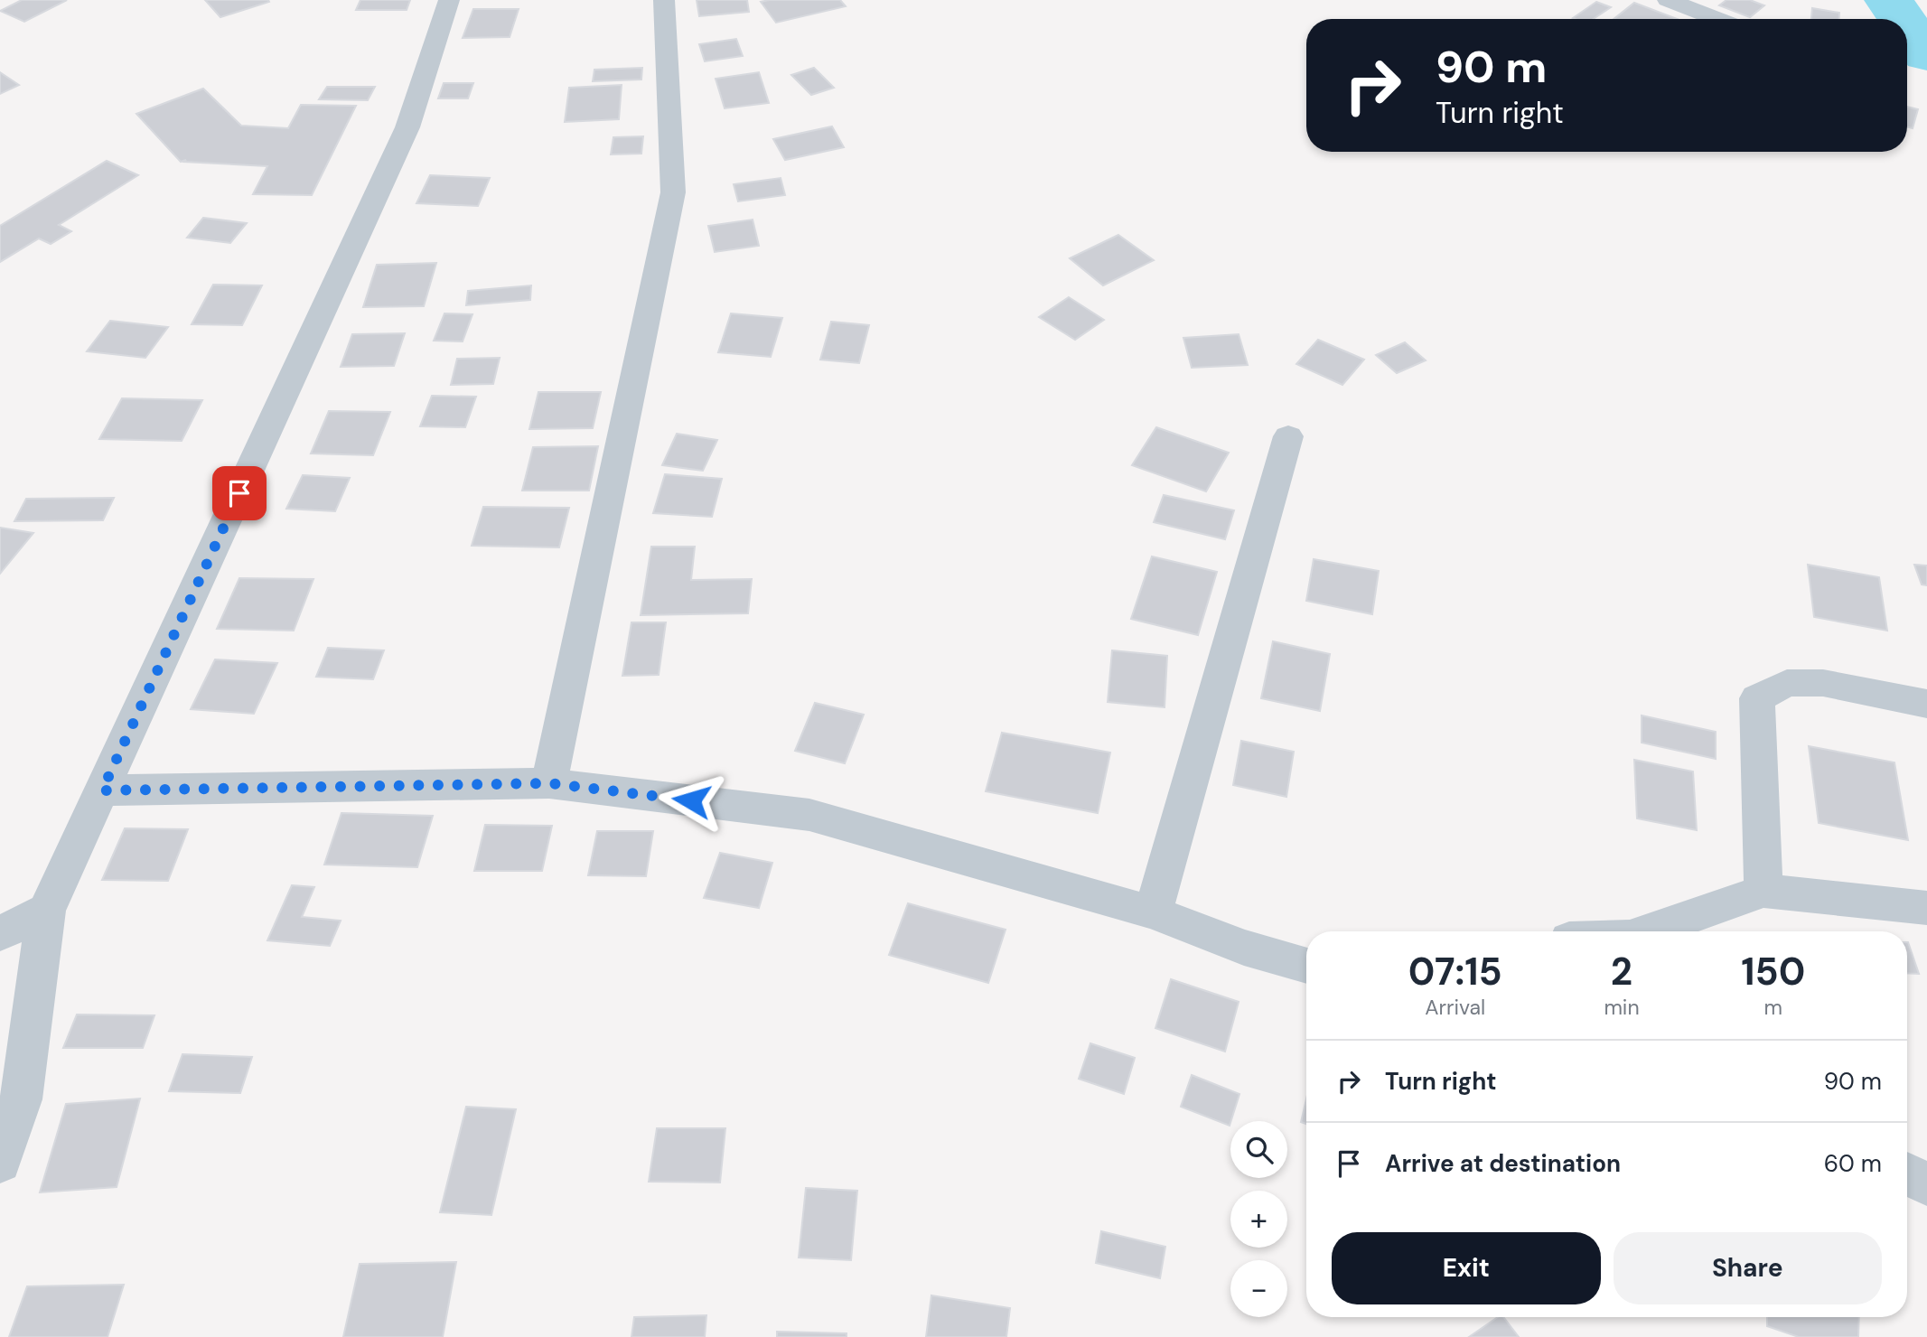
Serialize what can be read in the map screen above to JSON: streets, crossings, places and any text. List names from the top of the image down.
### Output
{
  "page": {
    "turn": ["90 m", "Turn right"],
    "eta": [
      "07:15",
      "Arrival",
      "2",
      "min",
      "150",
      "m"
    ],
    "list": [
      {
        "name": "Turn right",
        "value": "90 m"
      },
      {
        "name": "Arrive at destination",
        "value": "60 m"
      }
    ],
    "map_buttons": ["+", "−"],
    "buttons": ["Exit", "Share"]
  }
}
